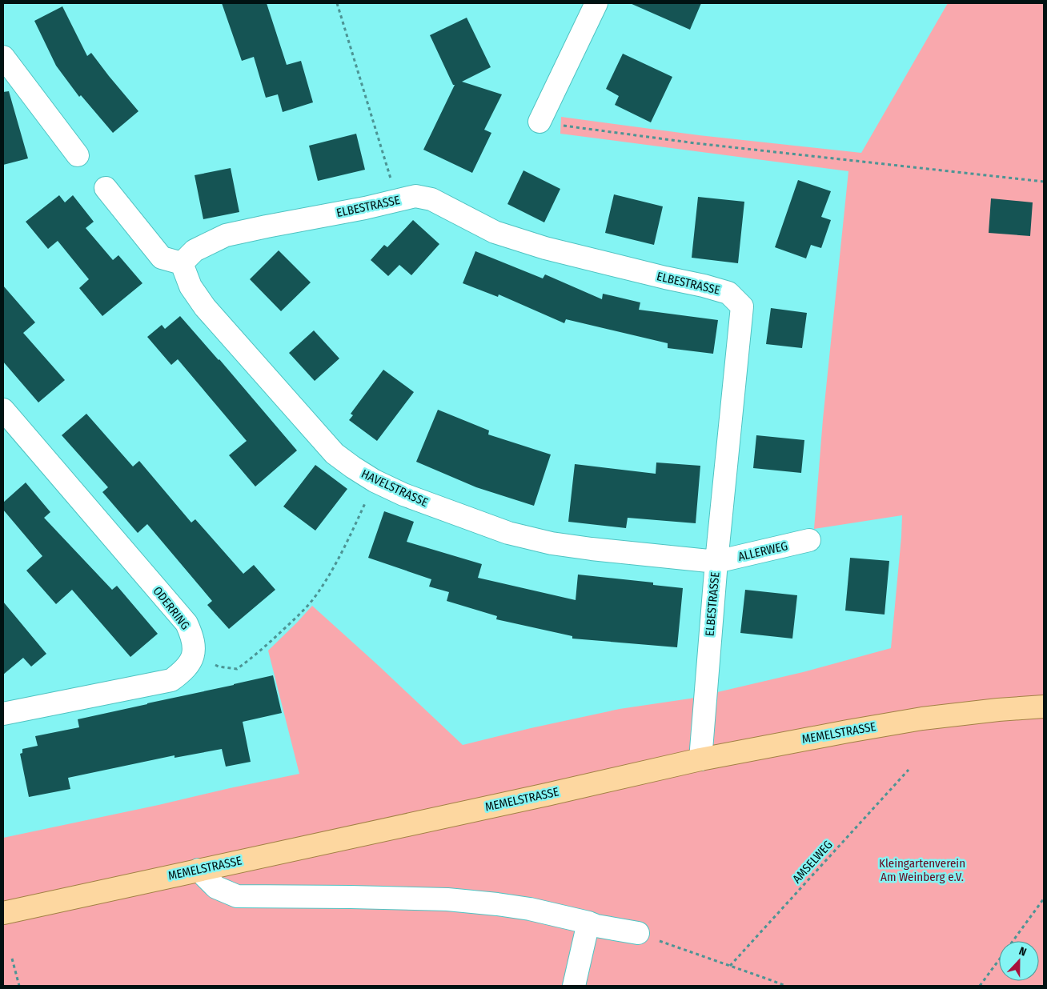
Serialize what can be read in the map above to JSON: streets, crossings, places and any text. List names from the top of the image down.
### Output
{
  "streets": {
    "main road": ["MEMELSTRASSE"],
    "street": [
      "ELBESTRASSE",
      "HAVELSTRASSE",
      "ALLERWEG",
      "ODERRING"
    ],
    "path": ["AMSELWEG"]
  },
  "crossings": [
    ["ELBESTRASSE", "HAVELSTRASSE"],
    ["ELBESTRASSE", "ALLERWEG"],
    ["ELBESTRASSE", "MEMELSTRASSE"],
    ["HAVELSTRASSE", "ALLERWEG"]
  ],
  "parks": ["Kleingartenverein Am Weinberg e.V."],
  "north": "top"
}
